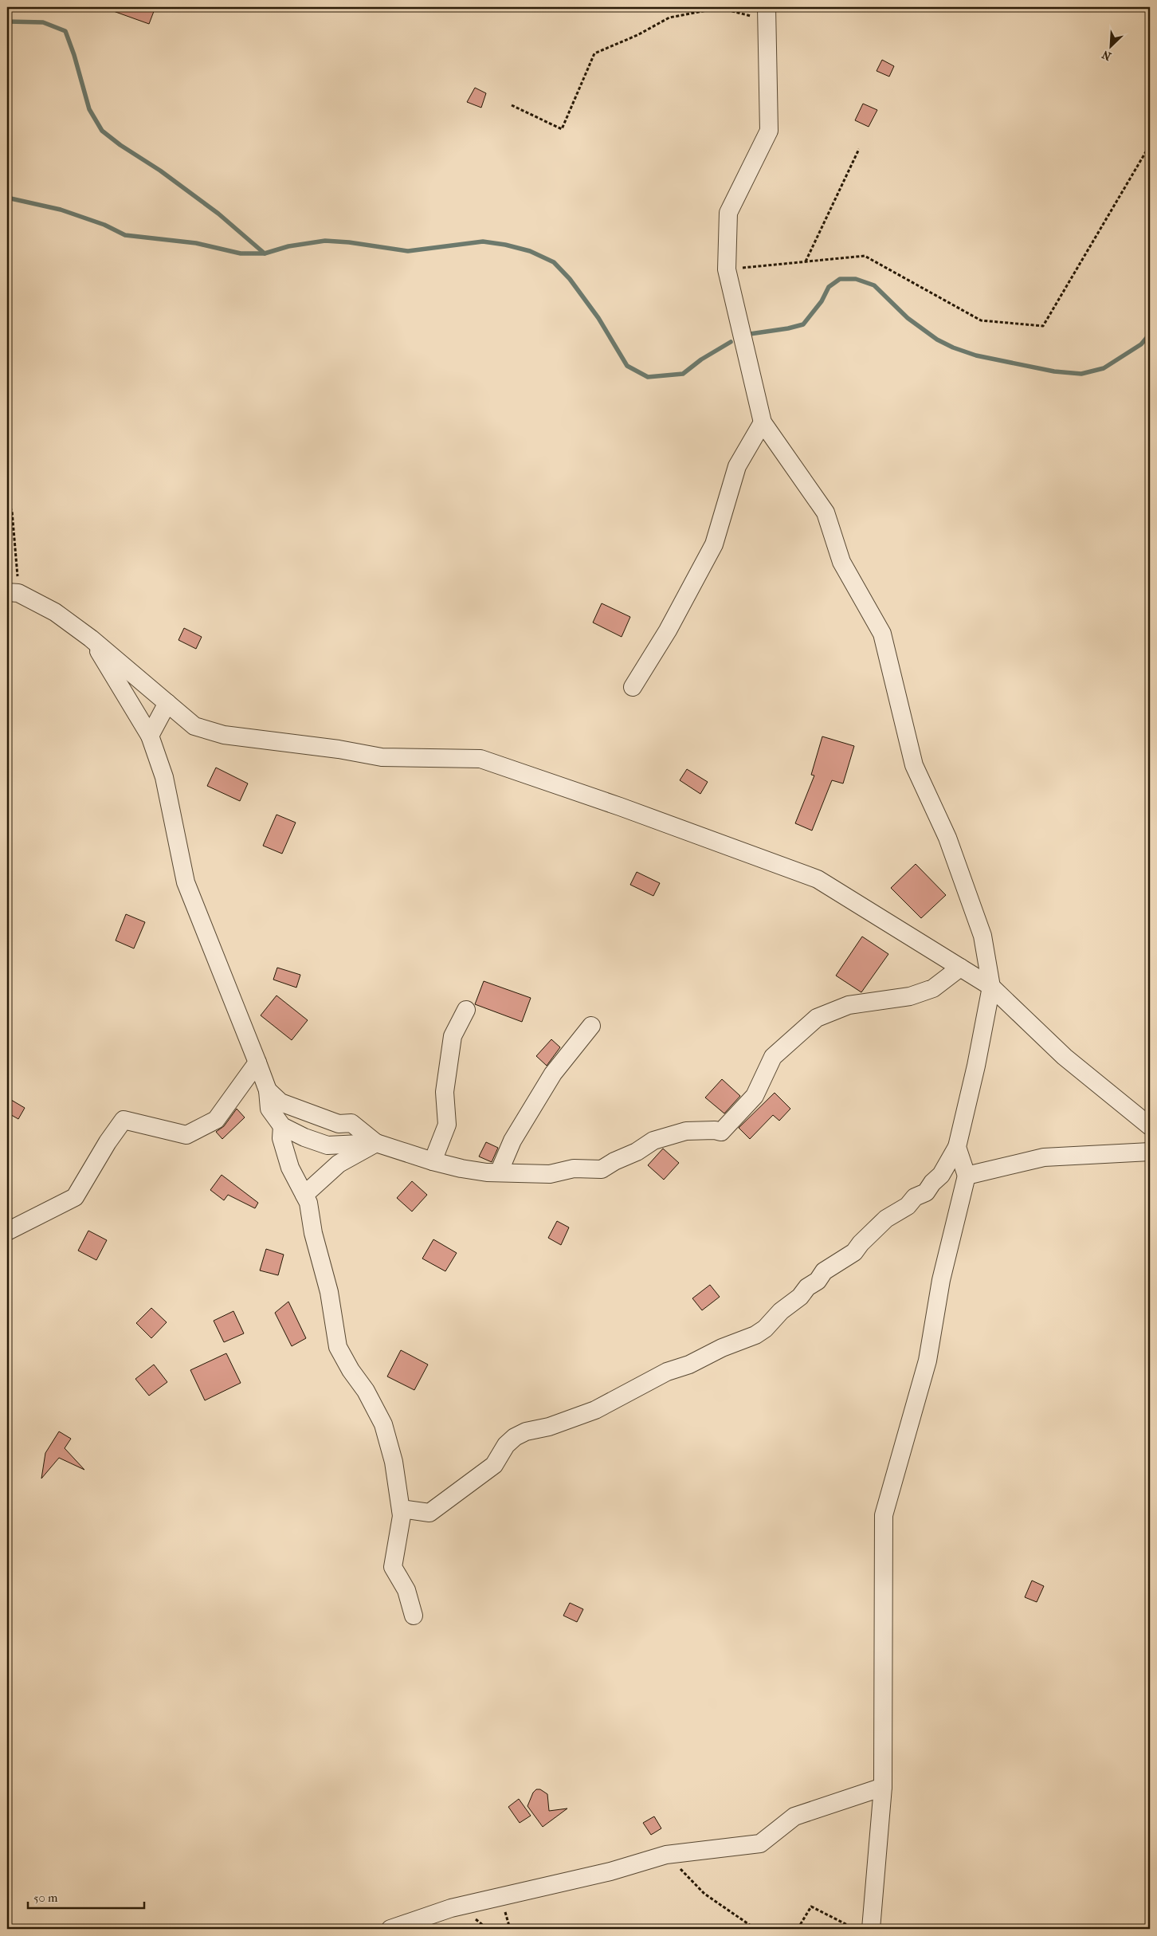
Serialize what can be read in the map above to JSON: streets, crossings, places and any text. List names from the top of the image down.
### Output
{
  "scale_bar": "50 m",
  "north": "bottom left"
}
